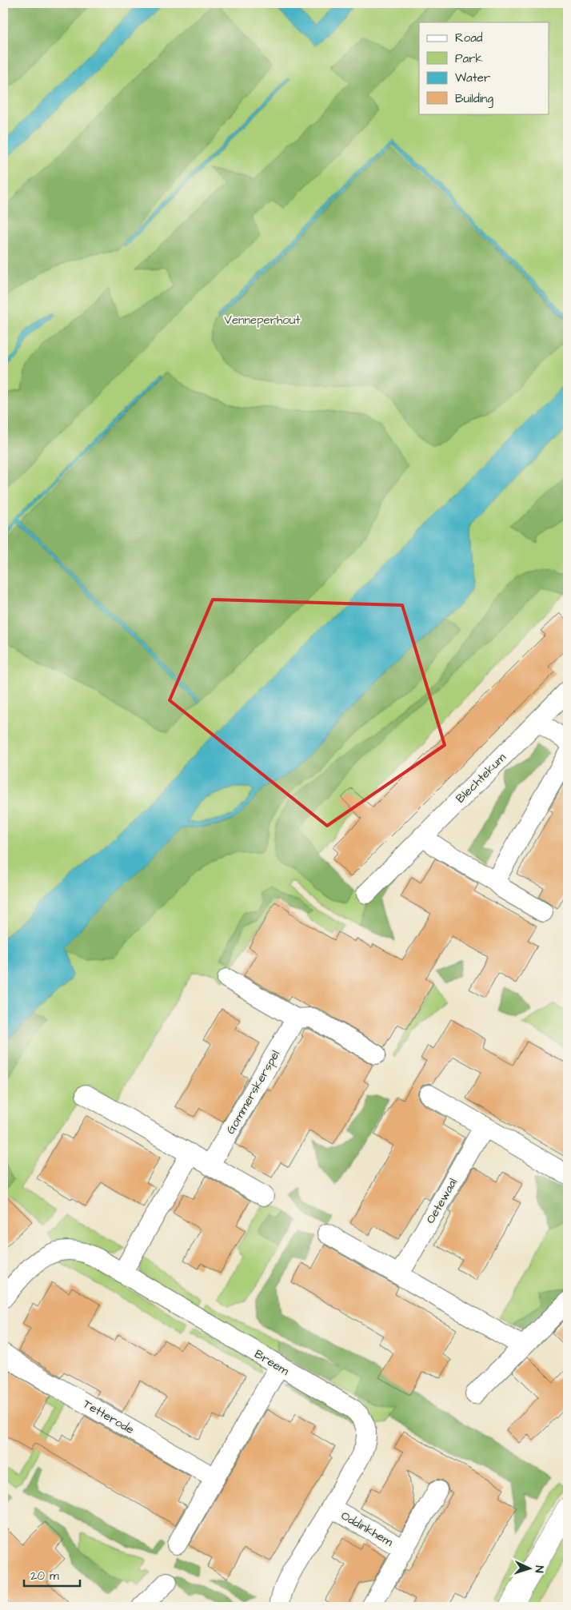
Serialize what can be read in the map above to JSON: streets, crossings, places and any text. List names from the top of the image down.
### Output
{
  "streets": {
    "street": [
      "Blechtekum",
      "Gommerskerspel",
      "Oetewaal",
      "Breem",
      "Tetterode",
      "Oddinkhem"
    ]
  },
  "crossings": [
    ["Breem", "Oddinkhem"]
  ],
  "parks": ["Venneperhout"],
  "legend": [
    "Road",
    "Park",
    "Water",
    "Building"
  ],
  "scale_bar": "20 m",
  "north": "right"
}
